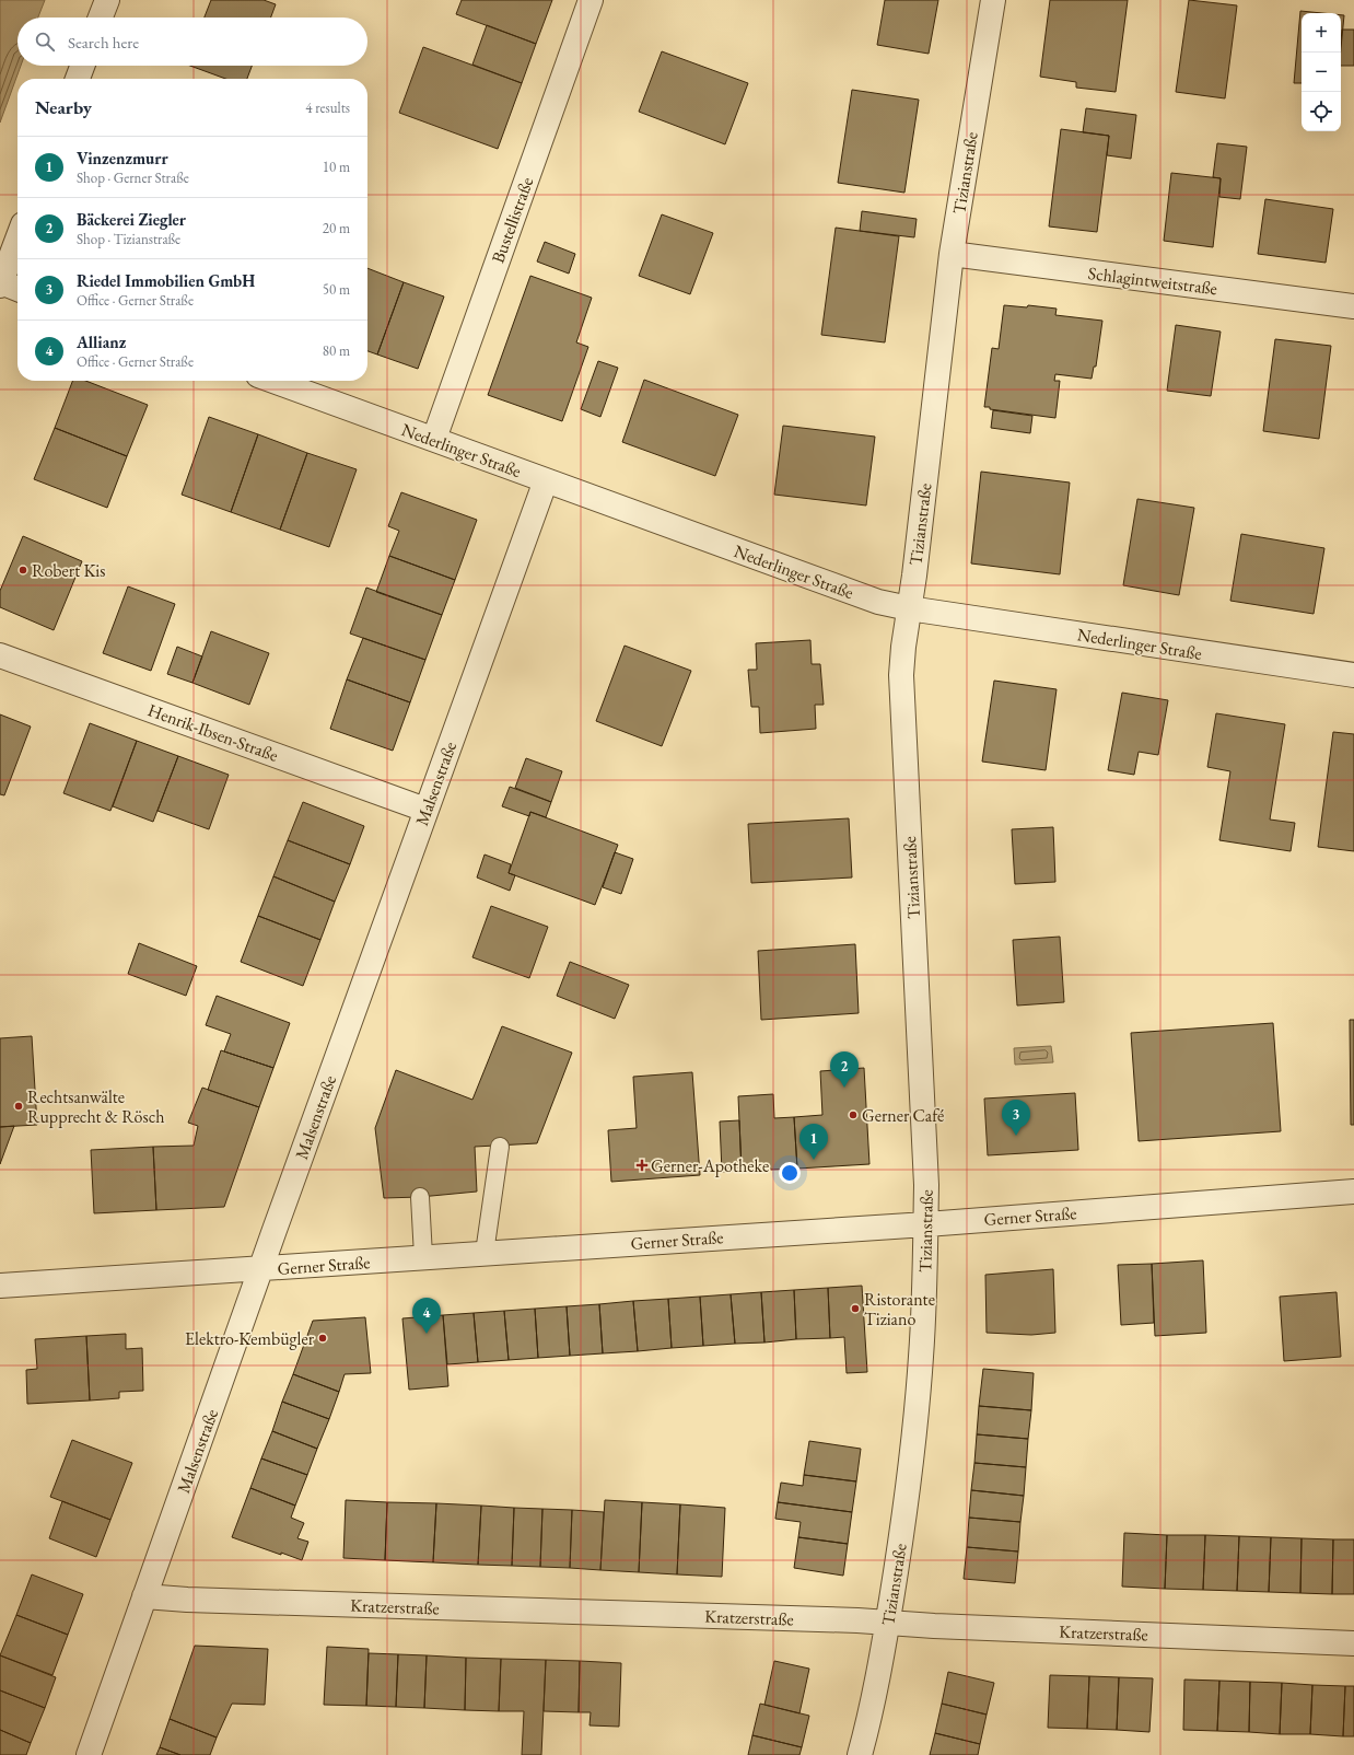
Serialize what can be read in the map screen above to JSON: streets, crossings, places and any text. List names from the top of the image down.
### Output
{
  "streets": {
    "street": [
      "Tizianstraße",
      "Bustellistraße",
      "Schlagintweitstraße",
      "Nederlinger Straße",
      "Henrik-Ibsen-Straße",
      "Malsenstraße",
      "Gerner Straße",
      "Kratzerstraße"
    ]
  },
  "crossings": [
    ["Tizianstraße", "Schlagintweitstraße"],
    ["Tizianstraße", "Nederlinger Straße"],
    ["Tizianstraße", "Gerner Straße"],
    ["Tizianstraße", "Kratzerstraße"],
    ["Bustellistraße", "Nederlinger Straße"],
    ["Nederlinger Straße", "Malsenstraße"],
    ["Henrik-Ibsen-Straße", "Malsenstraße"],
    ["Malsenstraße", "Gerner Straße"],
    ["Malsenstraße", "Kratzerstraße"]
  ],
  "places": {
    "other": [
      "Robert Kis",
      "Rechtsanwälte Rupprecht & Rösch",
      "Gerner Café",
      "Ristorante Tiziano",
      "Elektro-Kembügler"
    ],
    "health": ["Gerner-Apotheke"]
  },
  "page": {
    "map_buttons": ["+", "−"],
    "search": "Search here",
    "heading": ["Nearby", "4 results"],
    "list": [
      {
        "mark": "1",
        "name": "Vinzenzmurr",
        "note": "Shop · Gerner Straße",
        "value": "10 m"
      },
      {
        "mark": "2",
        "name": "Bäckerei Ziegler",
        "note": "Shop · Tizianstraße",
        "value": "20 m"
      },
      {
        "mark": "3",
        "name": "Riedel Immobilien GmbH",
        "note": "Office · Gerner Straße",
        "value": "50 m"
      },
      {
        "mark": "4",
        "name": "Allianz",
        "note": "Office · Gerner Straße",
        "value": "80 m"
      }
    ],
    "pins": [
      "2",
      "3",
      "1",
      "4"
    ]
  }
}
